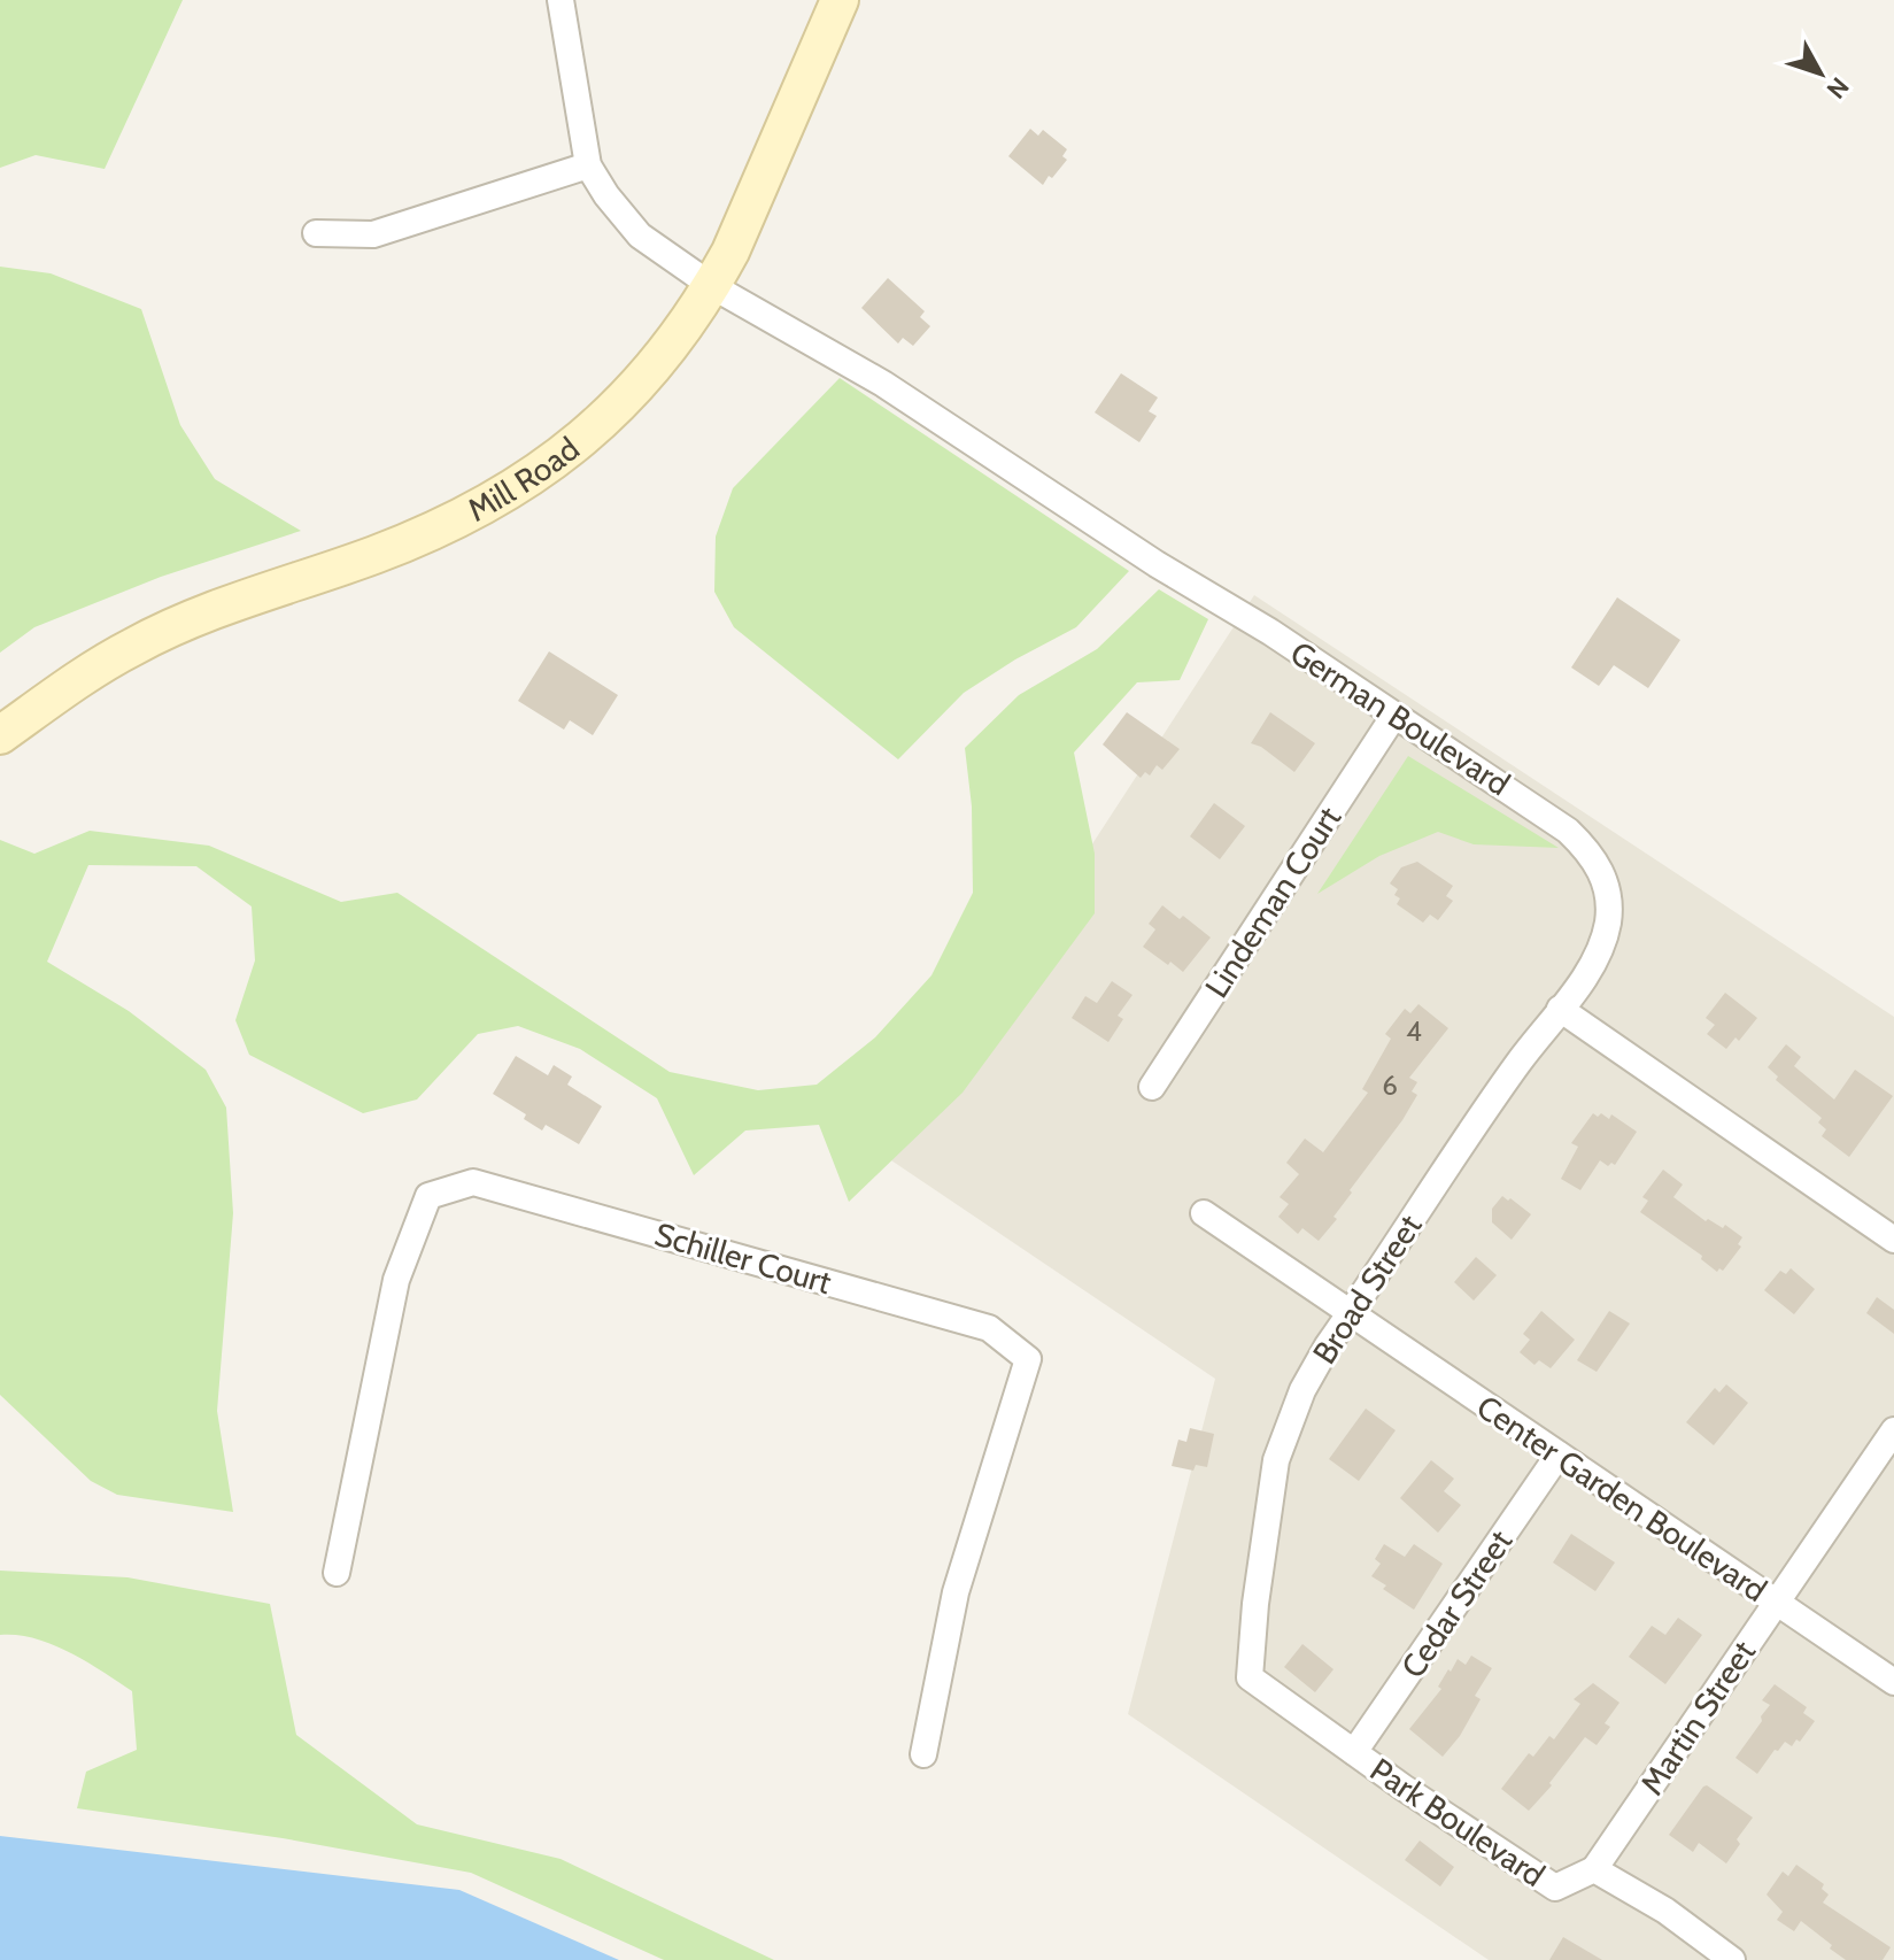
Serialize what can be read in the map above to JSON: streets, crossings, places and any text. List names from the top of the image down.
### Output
{
  "streets": {
    "main road": ["Mill Road"],
    "street": [
      "German Boulevard",
      "Lindeman Court",
      "Schiller Court",
      "Broad Street",
      "Center Garden Boulevard",
      "Cedar Street",
      "Martin Street",
      "Park Boulevard"
    ]
  },
  "crossings": [
    ["Mill Road", "German Boulevard"],
    ["German Boulevard", "Lindeman Court"],
    ["German Boulevard", "Broad Street"],
    ["Broad Street", "Center Garden Boulevard"],
    ["Broad Street", "Park Boulevard"],
    ["Center Garden Boulevard", "Cedar Street"],
    ["Center Garden Boulevard", "Martin Street"],
    ["Cedar Street", "Park Boulevard"],
    ["Martin Street", "Park Boulevard"]
  ],
  "house_numbers": ["4", "6"],
  "north": "bottom right"
}
